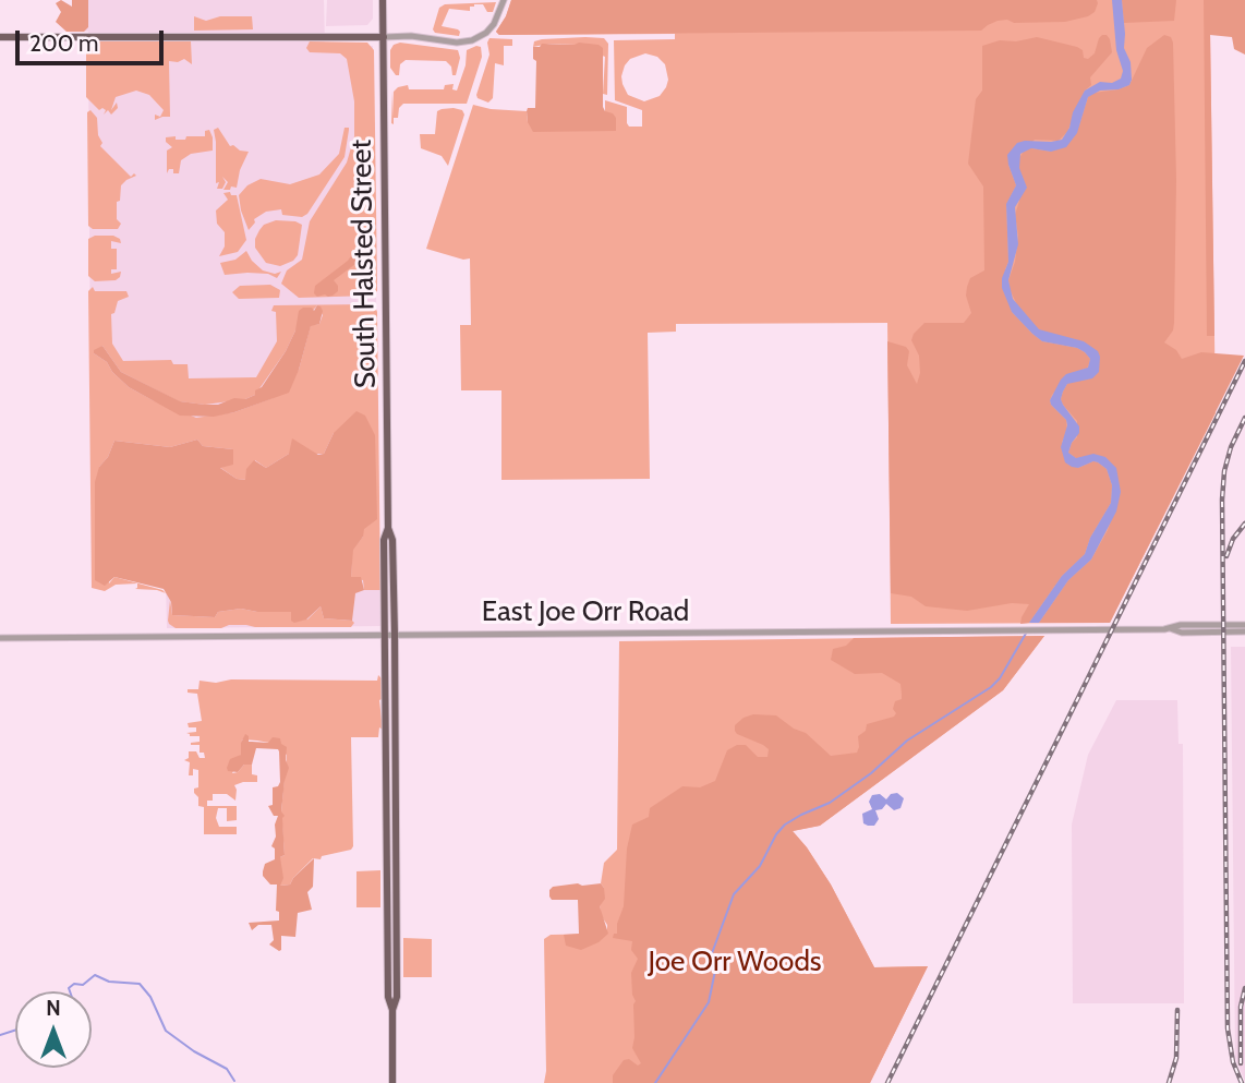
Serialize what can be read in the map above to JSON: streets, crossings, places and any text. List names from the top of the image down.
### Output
{
  "streets": {
    "main road": ["South Halsted Street"],
    "street": ["East Joe Orr Road"]
  },
  "crossings": [
    ["South Halsted Street", "East Joe Orr Road"]
  ],
  "parks": ["Joe Orr Woods"],
  "scale_bar": "200 m",
  "north": "top"
}
